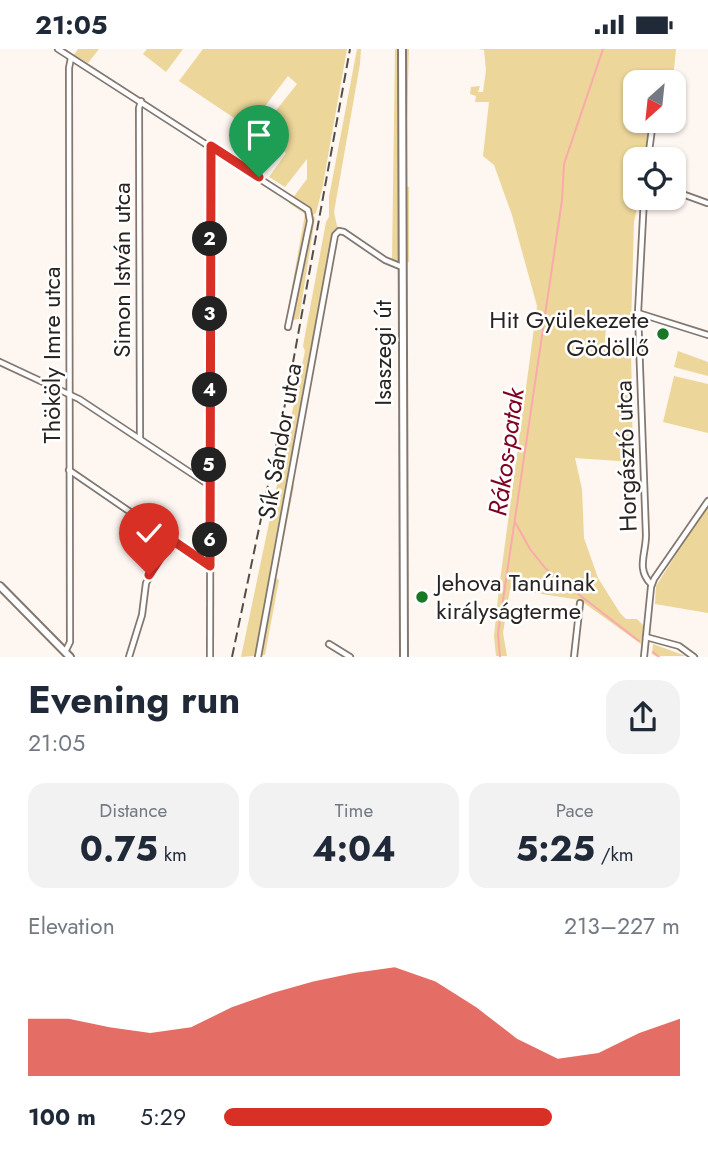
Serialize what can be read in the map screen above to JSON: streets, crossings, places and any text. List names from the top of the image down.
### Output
{
  "streets": {
    "main road": ["Isaszegi út"],
    "street": [
      "Simon István utca",
      "Thököly Imre utca",
      "Sík Sándor utca",
      "Horgásztó utca"
    ]
  },
  "crossings": [
    ["Isaszegi út", "Sík Sándor utca"]
  ],
  "water": ["Rákos-patak"],
  "places": ["Hit Gyülekezete Gödöllő", "Jehova Tanúinak királyságterme"],
  "north": "bottom left",
  "page": {
    "status": "21:05",
    "pins": [
      "2",
      "3",
      "4",
      "5",
      "6"
    ],
    "heading": ["Evening run", "21:05"],
    "stats": [
      ["Distance", "0.75 km"],
      ["Time", "4:04"],
      ["Pace", "5:25 /km"]
    ],
    "chart": ["Elevation", "213–227 m"],
    "list": [
      {
        "name": "100 m",
        "note": "5:29"
      }
    ]
  }
}
